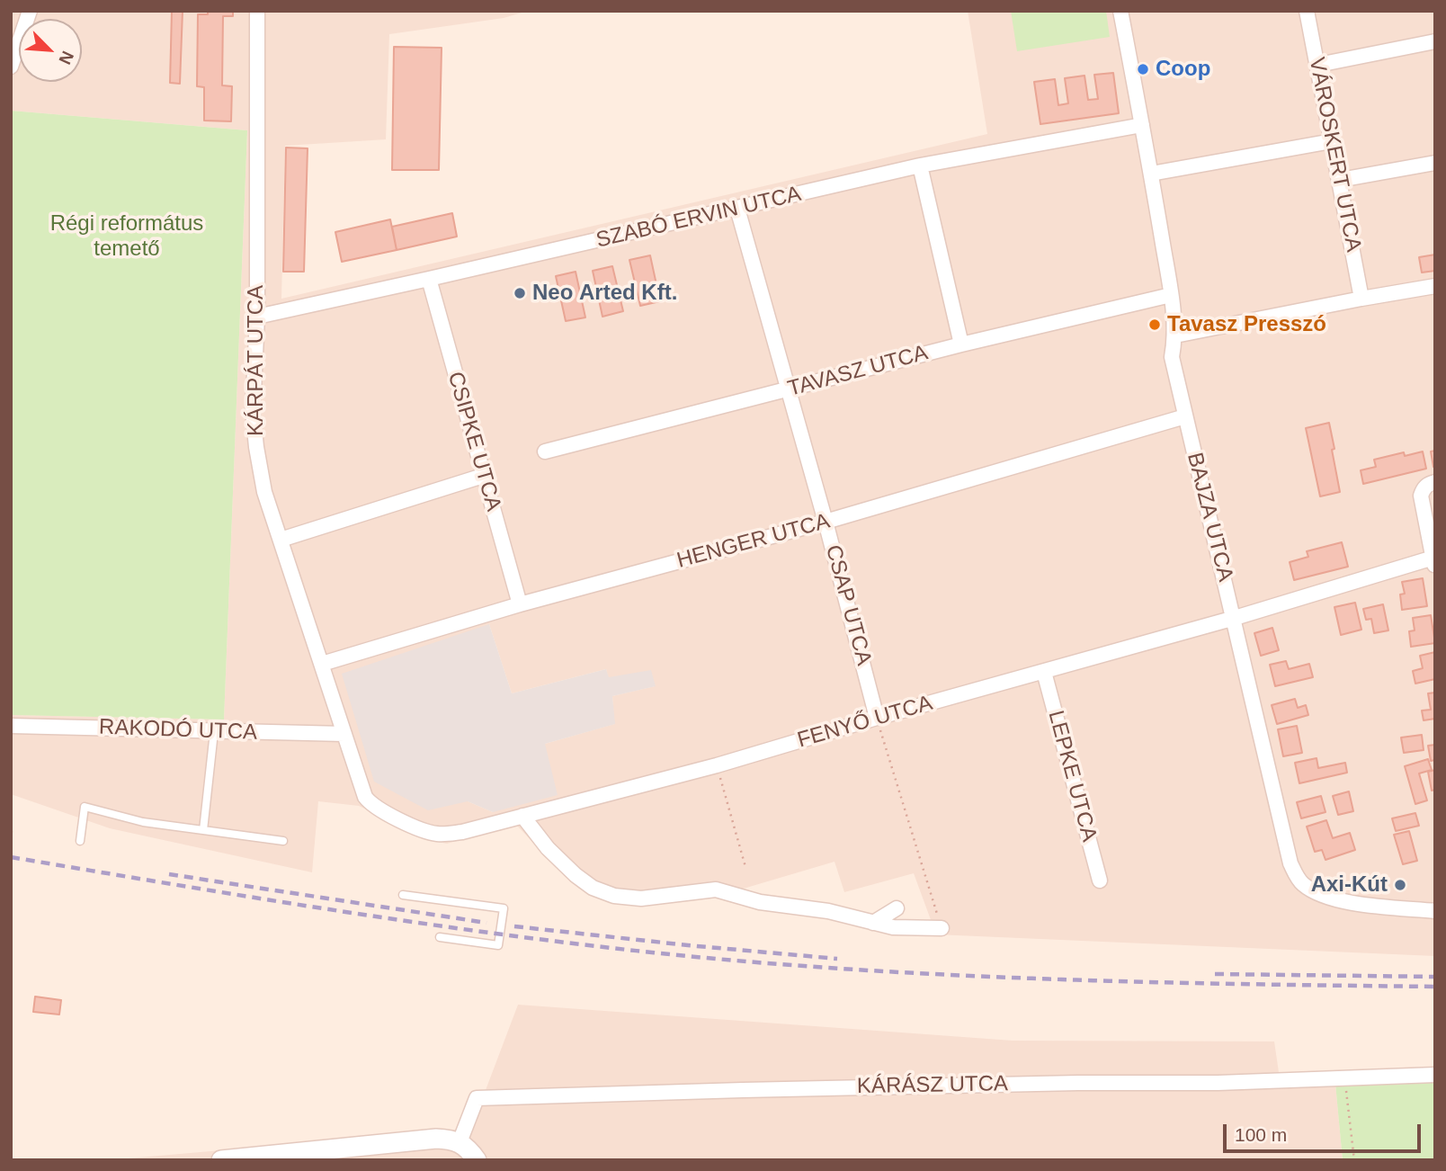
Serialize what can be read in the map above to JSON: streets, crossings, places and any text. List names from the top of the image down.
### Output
{
  "streets": {
    "street": [
      "VÁROSKERT UTCA",
      "SZABÓ ERVIN UTCA",
      "KÁRPÁT UTCA",
      "TAVASZ UTCA",
      "CSIPKE UTCA",
      "BAJZA UTCA",
      "HENGER UTCA",
      "CSAP UTCA",
      "FENYŐ UTCA",
      "RAKODÓ UTCA",
      "LEPKE UTCA",
      "KÁRÁSZ UTCA"
    ]
  },
  "crossings": [
    ["SZABÓ ERVIN UTCA", "KÁRPÁT UTCA"],
    ["SZABÓ ERVIN UTCA", "CSIPKE UTCA"],
    ["SZABÓ ERVIN UTCA", "BAJZA UTCA"],
    ["SZABÓ ERVIN UTCA", "CSAP UTCA"],
    ["KÁRPÁT UTCA", "HENGER UTCA"],
    ["KÁRPÁT UTCA", "FENYŐ UTCA"],
    ["KÁRPÁT UTCA", "RAKODÓ UTCA"],
    ["TAVASZ UTCA", "BAJZA UTCA"],
    ["TAVASZ UTCA", "CSAP UTCA"],
    ["CSIPKE UTCA", "HENGER UTCA"],
    ["BAJZA UTCA", "HENGER UTCA"],
    ["BAJZA UTCA", "FENYŐ UTCA"],
    ["HENGER UTCA", "CSAP UTCA"],
    ["CSAP UTCA", "FENYŐ UTCA"],
    ["FENYŐ UTCA", "RAKODÓ UTCA"],
    ["FENYŐ UTCA", "LEPKE UTCA"]
  ],
  "parks": ["Régi református temető"],
  "places": [
    "Coop",
    "Neo Arted Kft.",
    "Tavasz Presszó",
    "Axi-Kút"
  ],
  "scale_bar": "100 m",
  "north": "bottom right"
}
